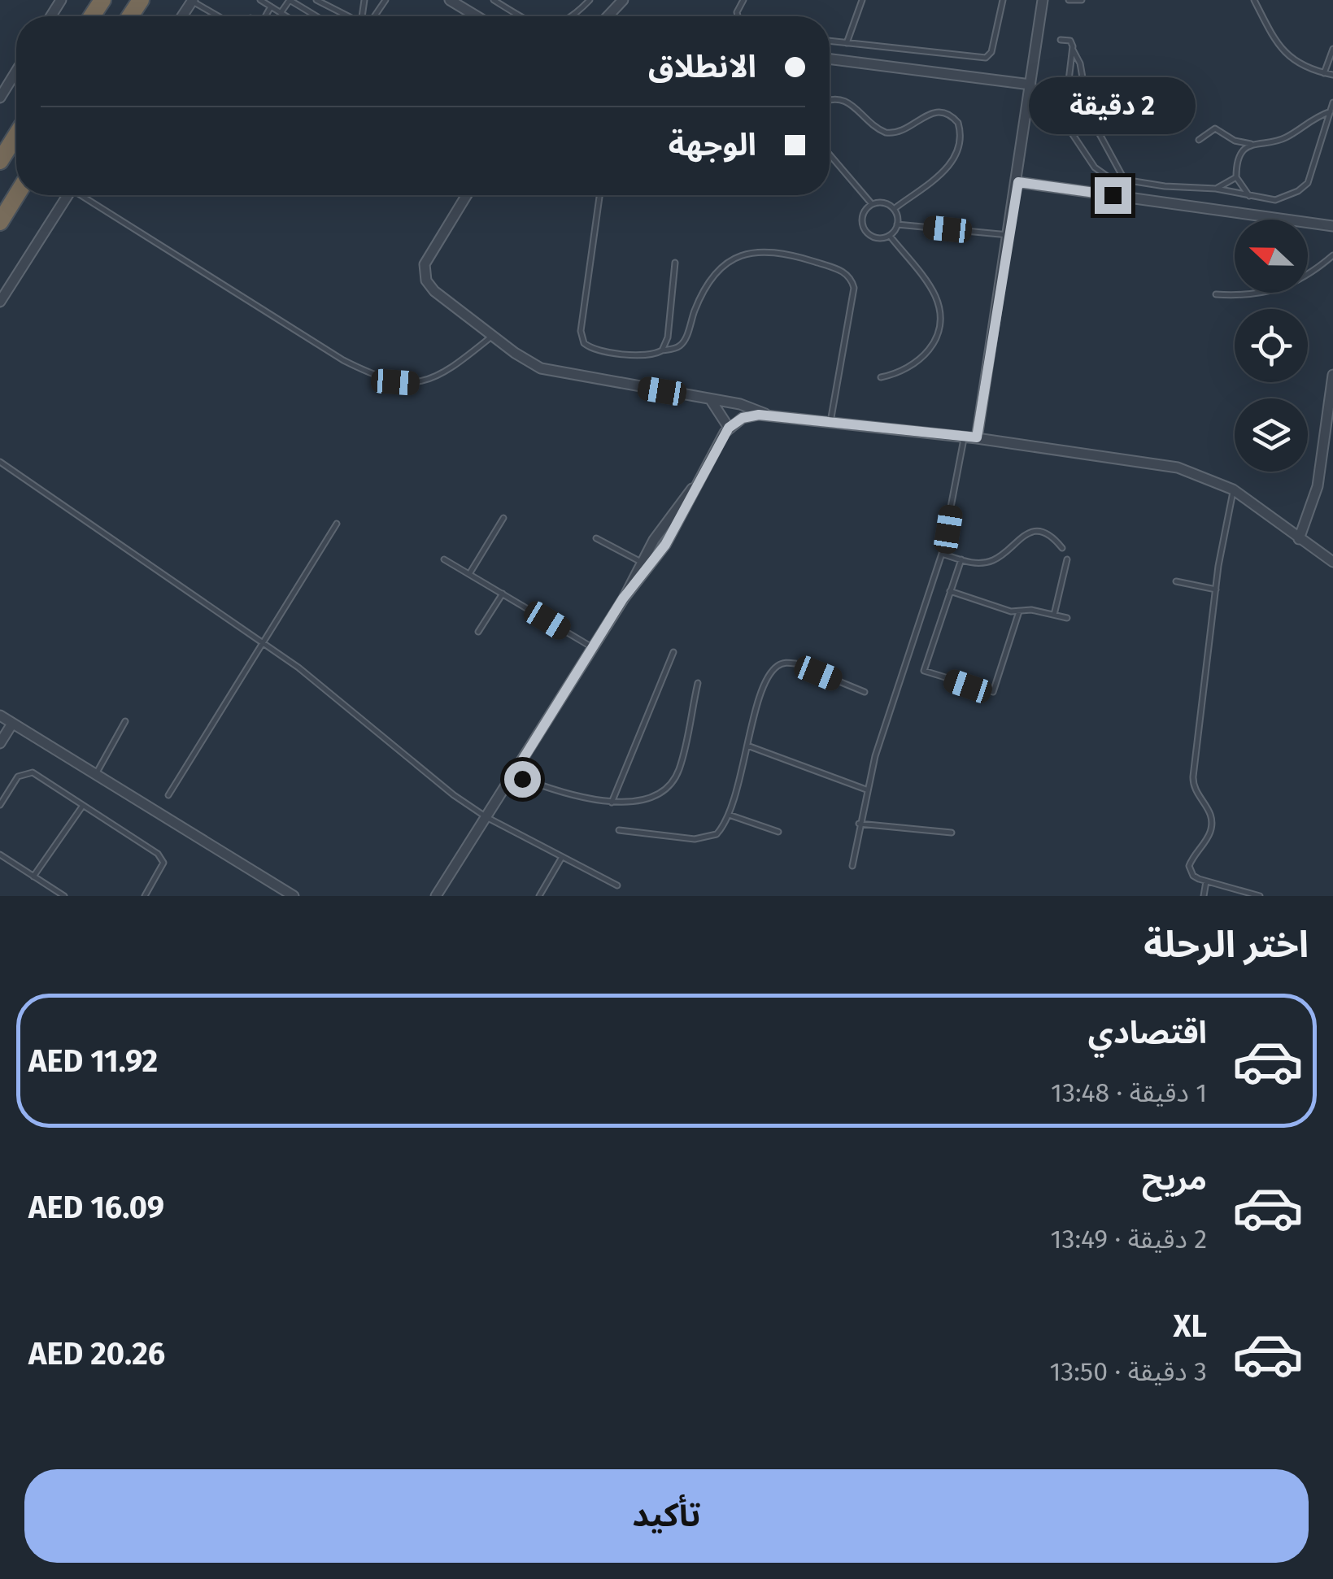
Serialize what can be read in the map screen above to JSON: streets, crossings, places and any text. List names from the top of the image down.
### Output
{
  "north": "left",
  "page": {
    "banner": ["الانطلاق", "الوجهة"],
    "bubble": "2 دقيقة",
    "heading": "اختر الرحلة",
    "list": [
      {
        "name": "اقتصادي",
        "note": "1 دقيقة · 13:48",
        "value": "AED 11.92"
      },
      {
        "name": "مريح",
        "note": "2 دقيقة · 13:49",
        "value": "AED 16.09"
      },
      {
        "name": "XL",
        "note": "3 دقيقة · 13:50",
        "value": "AED 20.26"
      }
    ],
    "buttons": "تأكيد"
  }
}
